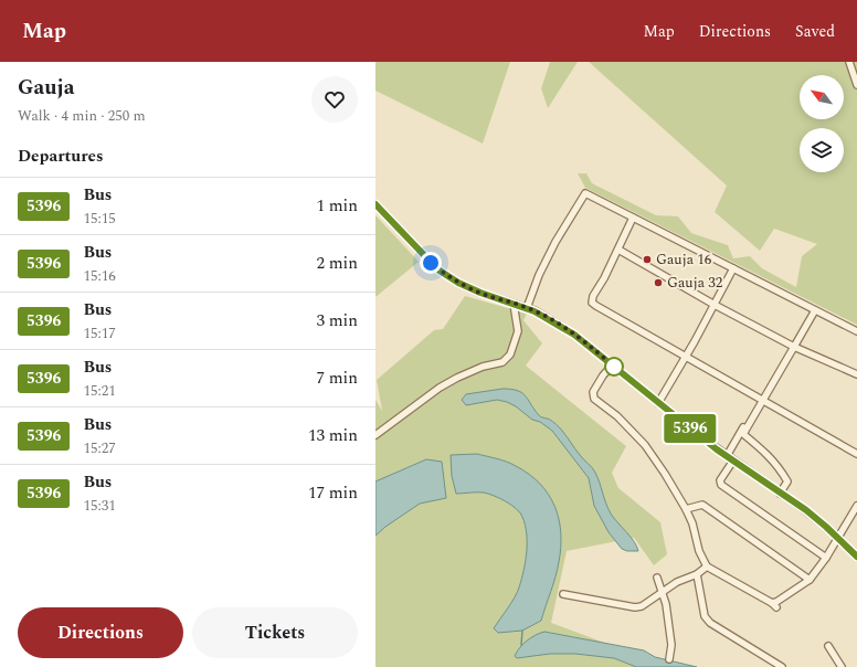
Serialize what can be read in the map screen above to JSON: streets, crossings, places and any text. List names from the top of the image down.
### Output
{
  "places": ["Gauja 16", "Gauja 32"],
  "lines": ["bus line 5396"],
  "north": "top left",
  "page": {
    "header": "Map",
    "nav": ["Map", "Directions", "Saved"],
    "heading": [
      ["Gauja", "Walk · 4 min · 250 m"],
      "Departures"
    ],
    "on_map": "5396",
    "list": [
      {
        "mark": "5396",
        "name": "Bus",
        "note": "15:15",
        "value": "1 min"
      },
      {
        "mark": "5396",
        "name": "Bus",
        "note": "15:16",
        "value": "2 min"
      },
      {
        "mark": "5396",
        "name": "Bus",
        "note": "15:17",
        "value": "3 min"
      },
      {
        "mark": "5396",
        "name": "Bus",
        "note": "15:21",
        "value": "7 min"
      },
      {
        "mark": "5396",
        "name": "Bus",
        "note": "15:27",
        "value": "13 min"
      },
      {
        "mark": "5396",
        "name": "Bus",
        "note": "15:31",
        "value": "17 min"
      }
    ],
    "buttons": ["Directions", "Tickets"]
  }
}
